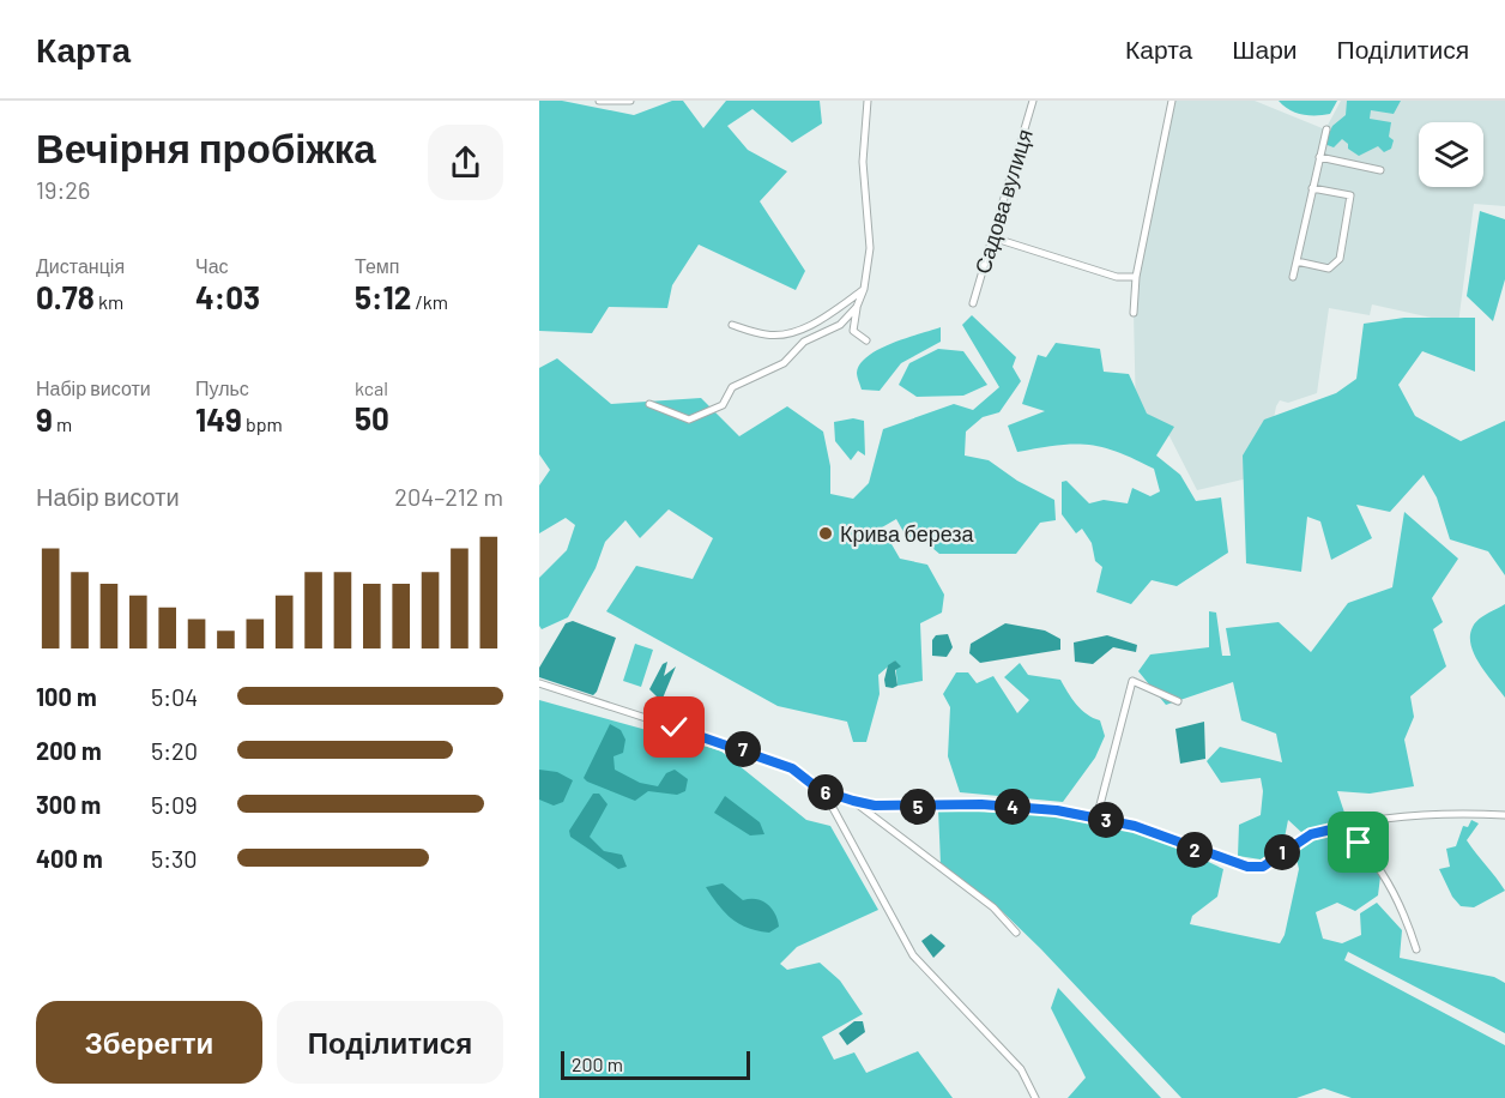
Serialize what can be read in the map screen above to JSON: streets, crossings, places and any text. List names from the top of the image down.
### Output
{
  "streets": {
    "street": ["Садова вулиця"]
  },
  "places": ["Крива береза"],
  "scale_bar": "200 m",
  "page": {
    "header": "Карта",
    "nav": ["Карта", "Шари", "Поділитися"],
    "heading": ["Вечірня пробіжка", "19:26"],
    "stats": [
      ["Дистанція", "0.78 km"],
      ["Час", "4:03"],
      ["Темп", "5:12 /km"],
      ["Набір висоти", "9 m"],
      ["Пульс", "149 bpm"],
      ["kcal", "50"]
    ],
    "chart": ["Набір висоти", "204–212 m"],
    "list": [
      {
        "name": "100 m",
        "note": "5:04"
      },
      {
        "name": "200 m",
        "note": "5:20"
      },
      {
        "name": "300 m",
        "note": "5:09"
      },
      {
        "name": "400 m",
        "note": "5:30"
      }
    ],
    "pins": [
      "7",
      "6",
      "4",
      "5",
      "3",
      "2",
      "1"
    ],
    "buttons": ["Зберегти", "Поділитися"],
    "scale": "200 m"
  }
}
